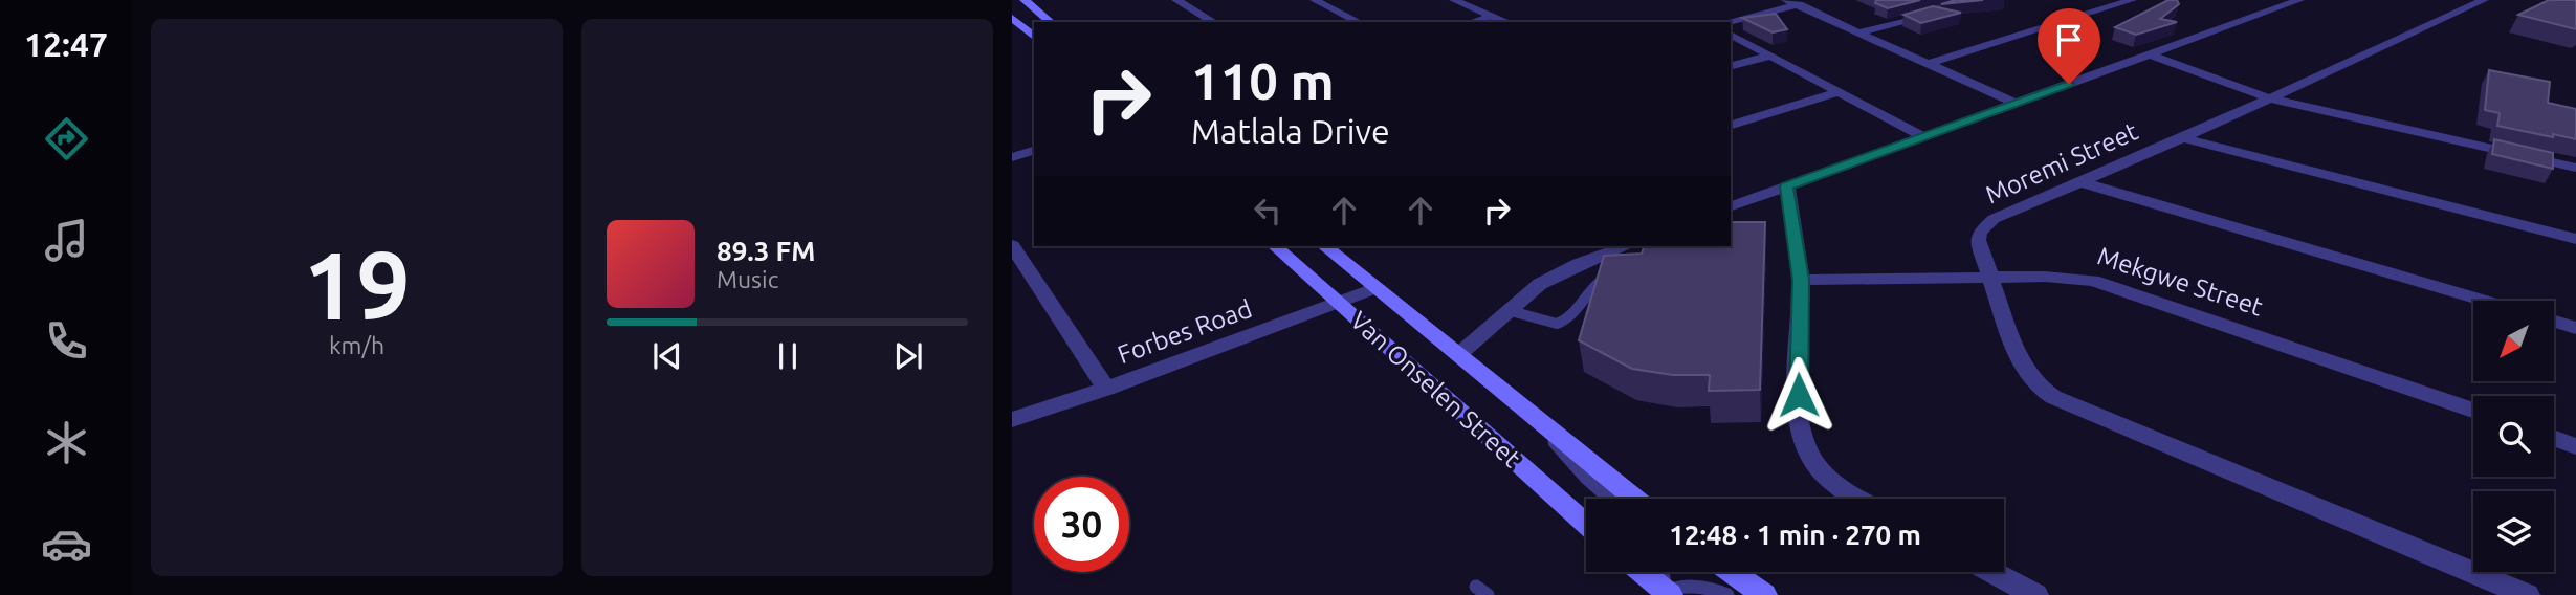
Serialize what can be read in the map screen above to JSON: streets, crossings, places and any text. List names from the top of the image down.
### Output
{
  "streets": {
    "main road": ["Van Onselen Street"],
    "street": ["Moremi Street", "Mekgwe Street", "Forbes Road"]
  },
  "crossings": [
    ["Moremi Street", "Mekgwe Street"],
    ["Forbes Road", "Van Onselen Street"]
  ],
  "north": "bottom left",
  "page": {
    "tabs": "12:47",
    "tile": ["19", "km/h"],
    "turn": ["110 m", "Matlala Drive"],
    "song": ["89.3 FM", "Music"],
    "limit": "30",
    "trip": "12:48 · 1 min · 270 m"
  }
}
